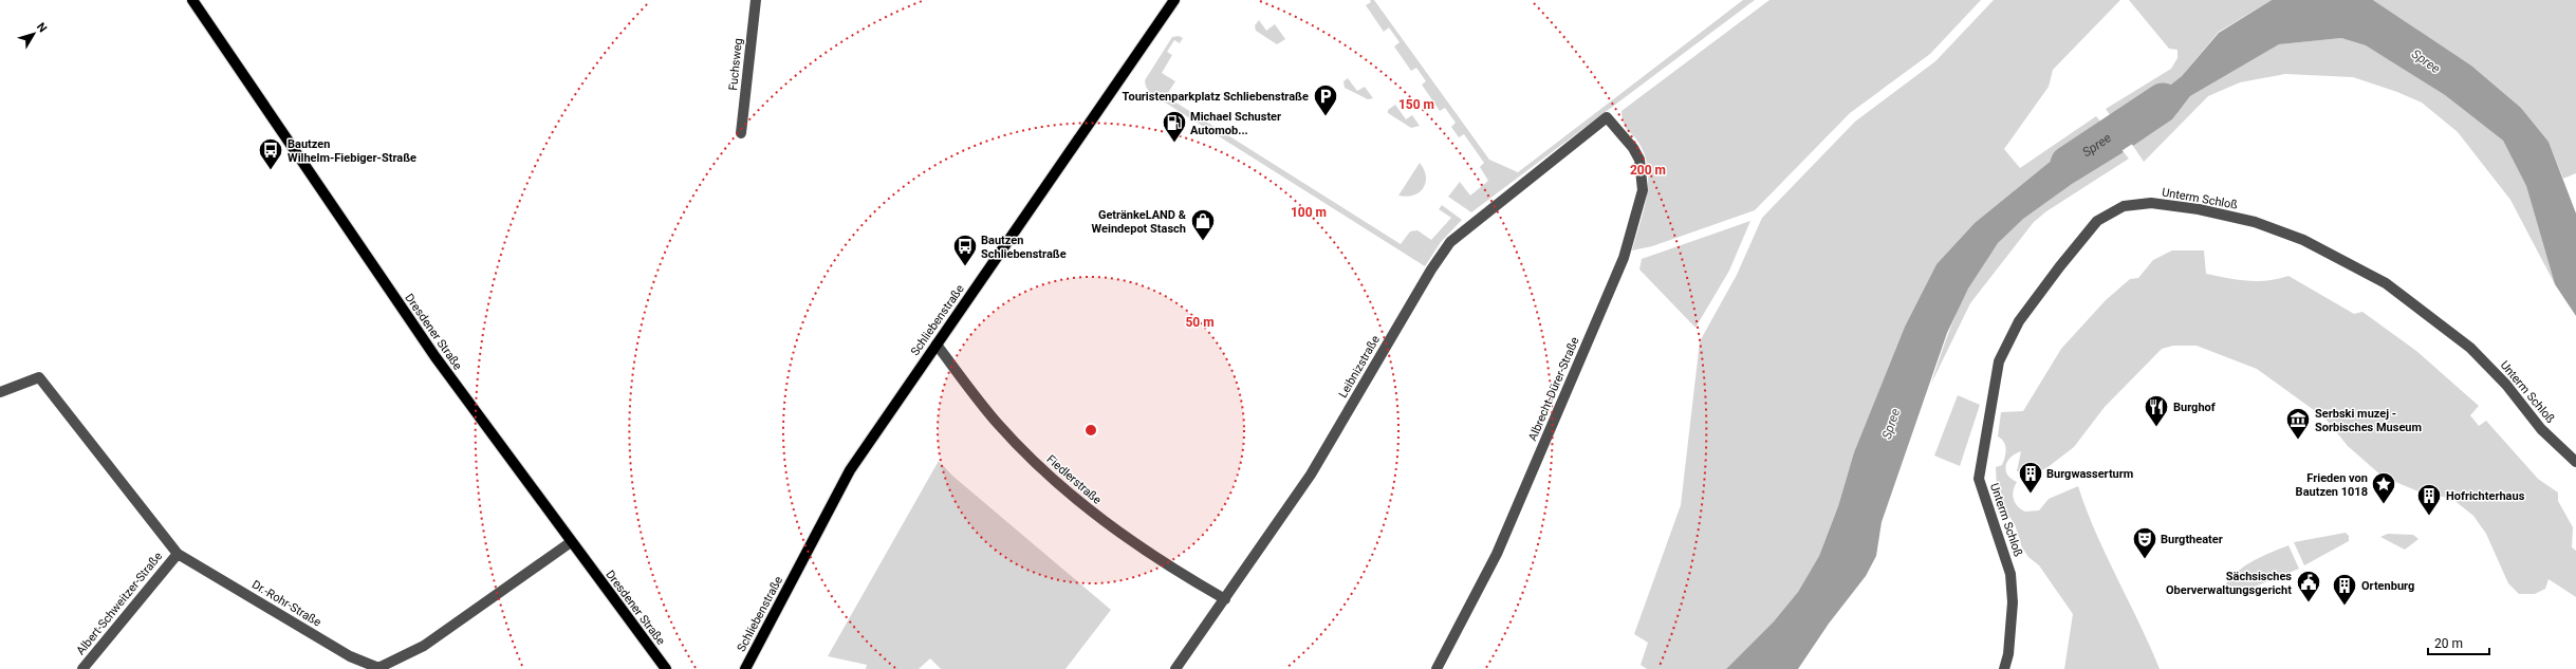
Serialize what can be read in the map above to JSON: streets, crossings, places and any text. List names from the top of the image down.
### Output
{
  "streets": {
    "main road": ["Schliebenstraße", "Dresdener Straße"],
    "street": [
      "Fuchsweg",
      "Unterm Schloß",
      "Leibnizstraße",
      "Albrecht-Dürer-Straße",
      "Fiedlerstraße",
      "Albert-Schweitzer-Straße",
      "Dr.-Rohr-Straße"
    ]
  },
  "crossings": [
    ["Schliebenstraße", "Fiedlerstraße"],
    ["Dresdener Straße", "Dr.-Rohr-Straße"],
    ["Leibnizstraße", "Albrecht-Dürer-Straße"],
    ["Leibnizstraße", "Fiedlerstraße"],
    ["Albert-Schweitzer-Straße", "Dr.-Rohr-Straße"]
  ],
  "water": ["Spree"],
  "places": {
    "parking": ["Touristenparkplatz Schliebenstraße"],
    "fuel station": ["Michael Schuster Automob..."],
    "bus stop": ["Bautzen Wilhelm-Fiebiger-Straße", "Bautzen Schliebenstraße"],
    "shop": ["GetränkeLAND & Weindepot Stasch"],
    "restaurant": ["Burghof"],
    "museum": ["Serbski muzej - Sorbisches Museum"],
    "building": ["Burgwasserturm", "Hofrichterhaus", "Ortenburg"],
    "place": ["Frieden von Bautzen 1018"],
    "theatre": ["Burgtheater"],
    "public building": ["Sächsisches Oberverwaltungsgericht"]
  },
  "scale_bar": "20 m",
  "north": "top right",
  "rings": [
    "150 m",
    "200 m",
    "100 m",
    "50 m"
  ]
}
